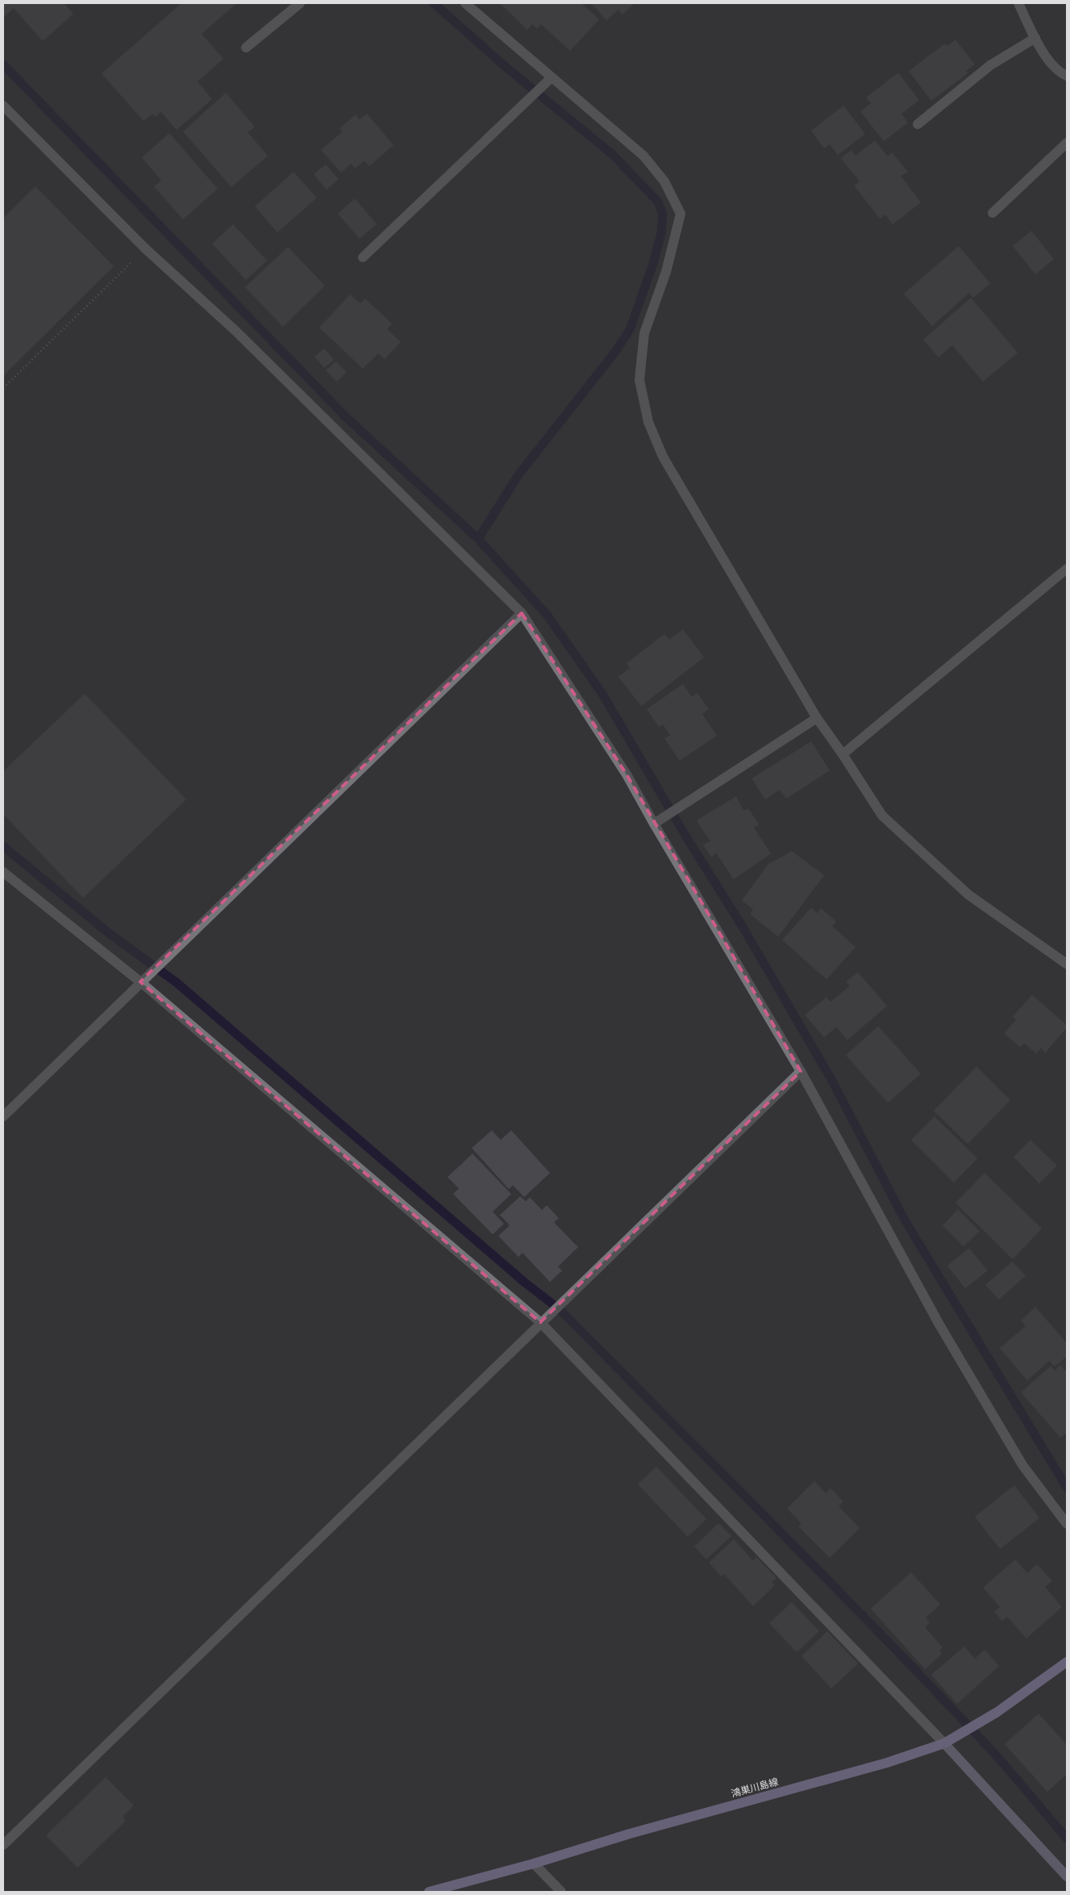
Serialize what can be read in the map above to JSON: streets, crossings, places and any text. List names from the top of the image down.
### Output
{
  "streets": {
    "main road": ["鴻巣川島線"]
  }
}
